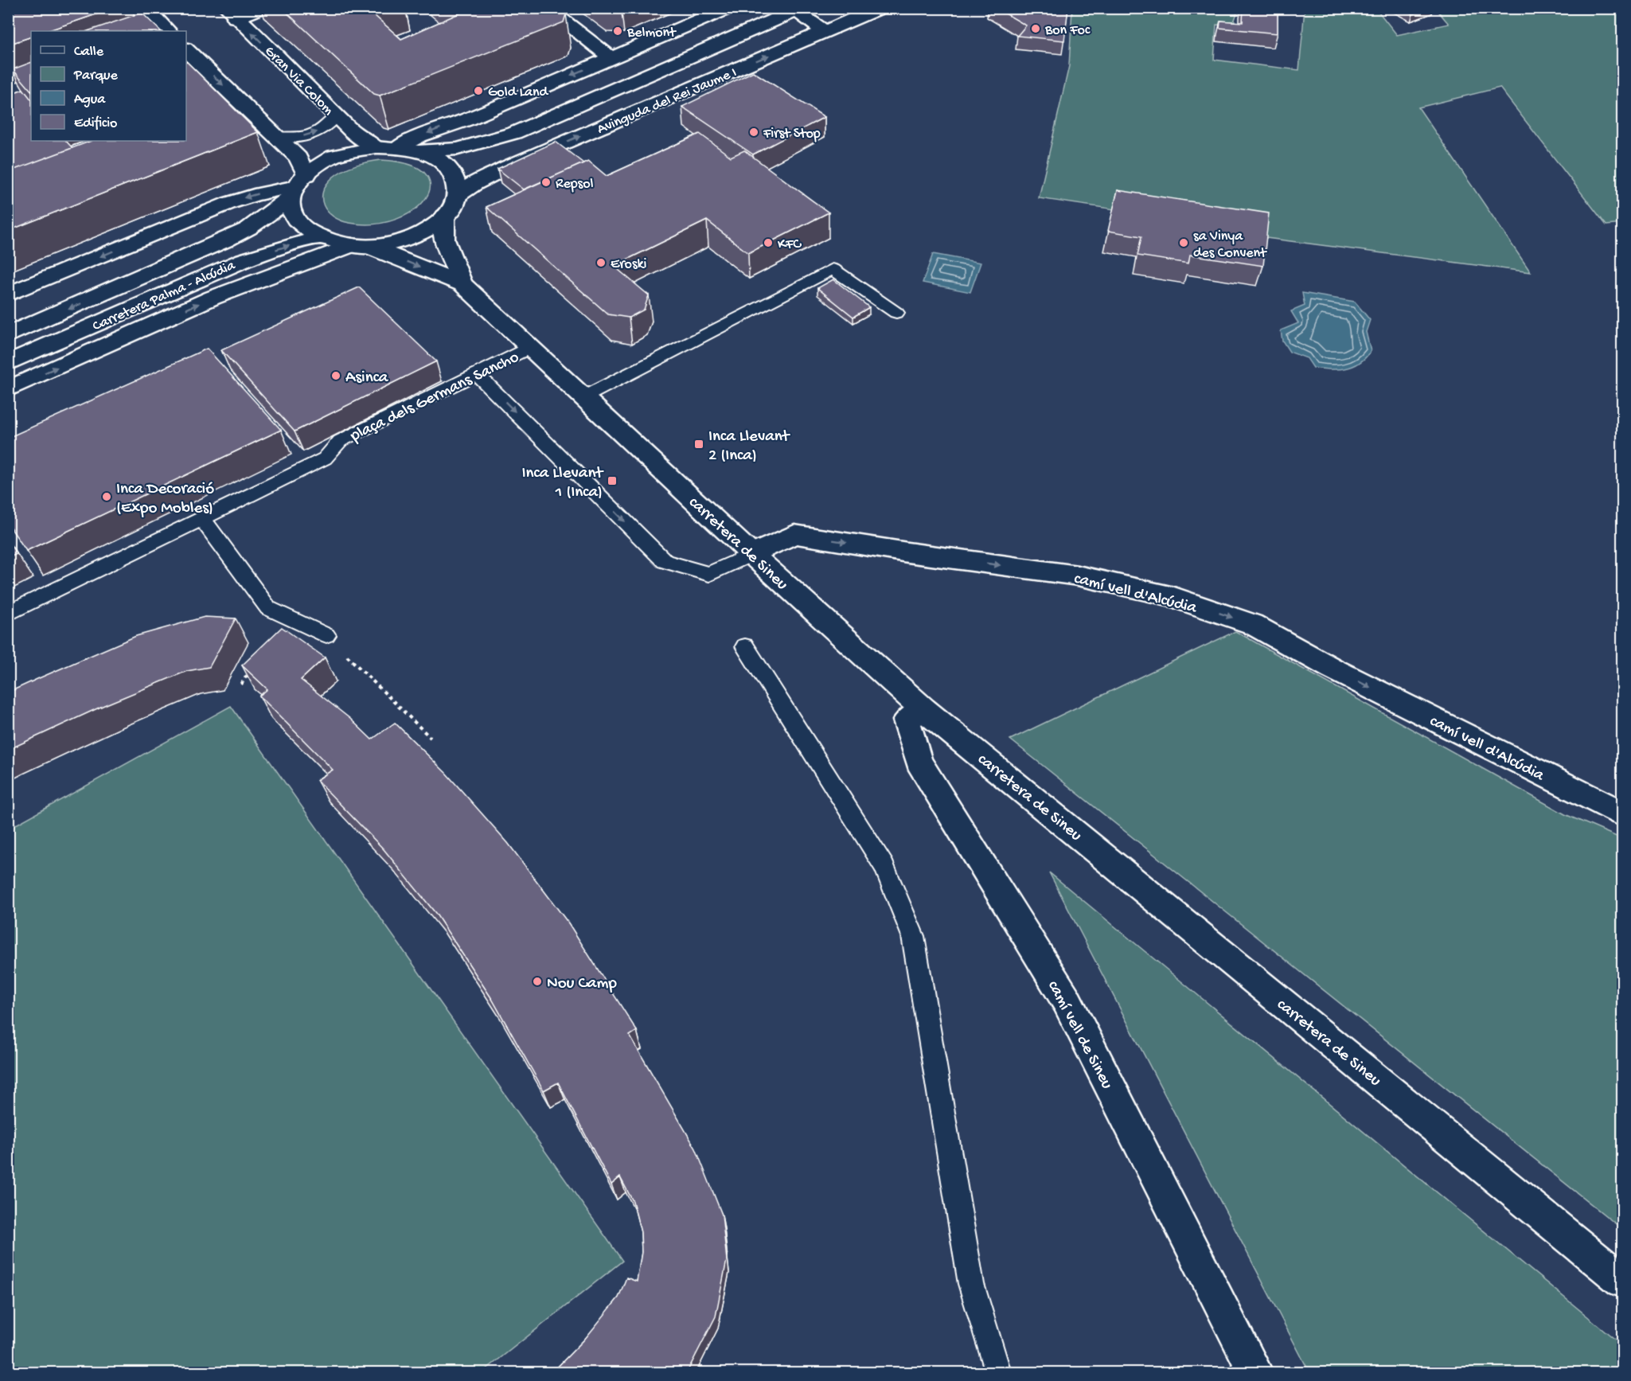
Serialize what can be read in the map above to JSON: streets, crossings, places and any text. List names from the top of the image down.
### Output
{
  "streets": {
    "main road": [
      "Gran Via Colom",
      "Avinguda del Rei Jaume I",
      "Carretera Palma - Alcúdia",
      "carretera de Sineu",
      "camí vell d'Alcúdia",
      "camí vell de Sineu"
    ],
    "lane": ["plaça dels Germans Sancho"]
  },
  "crossings": [
    ["Gran Via Colom", "Avinguda del Rei Jaume I"],
    ["Gran Via Colom", "Carretera Palma - Alcúdia"],
    ["Avinguda del Rei Jaume I", "Carretera Palma - Alcúdia"],
    ["plaça dels Germans Sancho", "carretera de Sineu"],
    ["carretera de Sineu", "camí vell d'Alcúdia"],
    ["carretera de Sineu", "camí vell de Sineu"]
  ],
  "one_way": ["camí vell d'Alcúdia"],
  "places": {
    "other": [
      "Bon Foc",
      "Belmont",
      "Gold Land",
      "First Stop",
      "Repsol",
      "KFC",
      "sa Vinya des Convent",
      "Eroski",
      "Asinca",
      "Inca Decoració (Expo Mobles)",
      "Nou Camp"
    ],
    "transit": ["Inca Llevant 2 (Inca)", "Inca Llevant 1 (Inca)"]
  },
  "legend": [
    "Calle",
    "Parque",
    "Agua",
    "Edificio"
  ]
}
